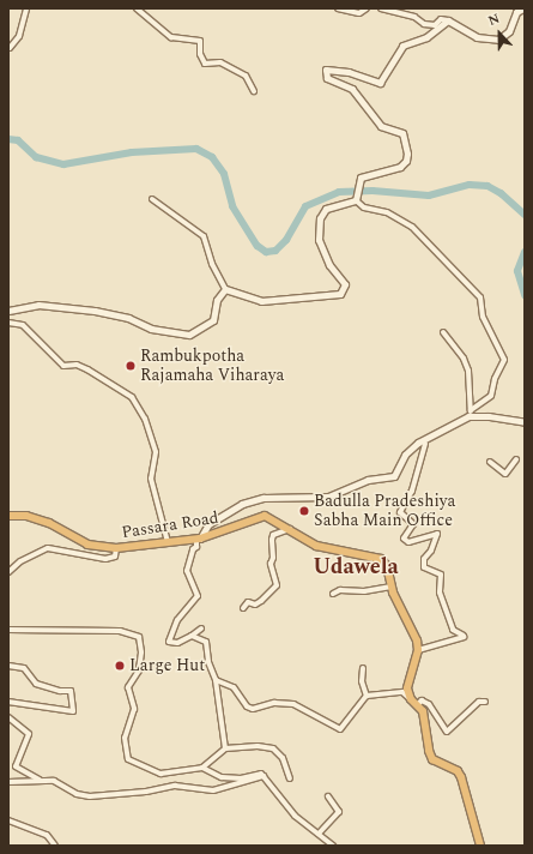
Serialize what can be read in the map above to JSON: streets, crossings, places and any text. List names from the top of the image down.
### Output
{
  "streets": {
    "highway": ["Passara Road"]
  },
  "districts": ["Udawela"],
  "places": ["Rambukpotha Rajamaha Viharaya", "Badulla Pradeshiya Sabha Main Office", "Large Hut"],
  "north": "top"
}
